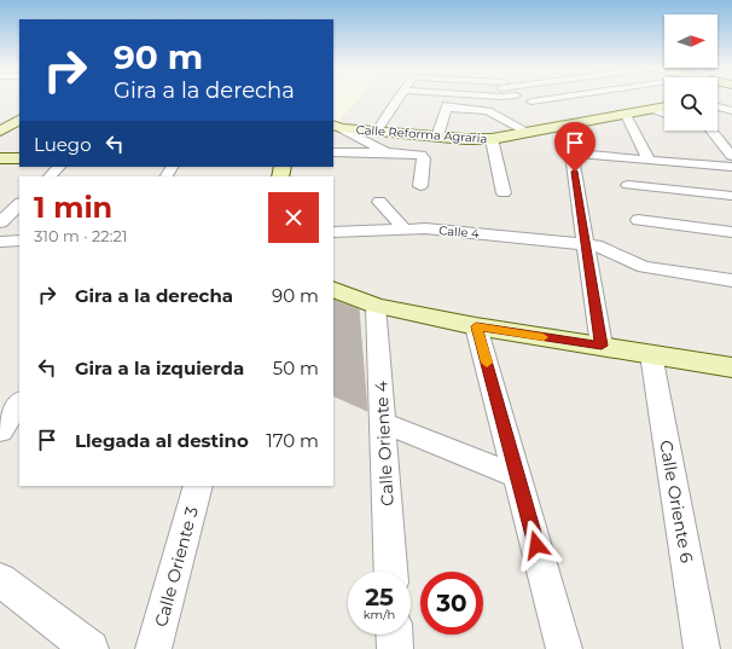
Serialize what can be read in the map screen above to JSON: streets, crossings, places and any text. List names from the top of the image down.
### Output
{
  "streets": {
    "street": [
      "Calle Reforma Agraria",
      "Calle 4",
      "Calle Oriente 4",
      "Calle Oriente 6",
      "Calle Oriente 3"
    ]
  },
  "north": "right",
  "page": {
    "turn": ["90 m", "Gira a la derecha"],
    "then": "Luego",
    "heading": ["1 min", "310 m · 22:21"],
    "list": [
      {
        "name": "Gira a la derecha",
        "value": "90 m"
      },
      {
        "name": "Gira a la izquierda",
        "value": "50 m"
      },
      {
        "name": "Llegada al destino",
        "value": "170 m"
      }
    ],
    "speed": "25 km/h",
    "limit": "30"
  }
}
